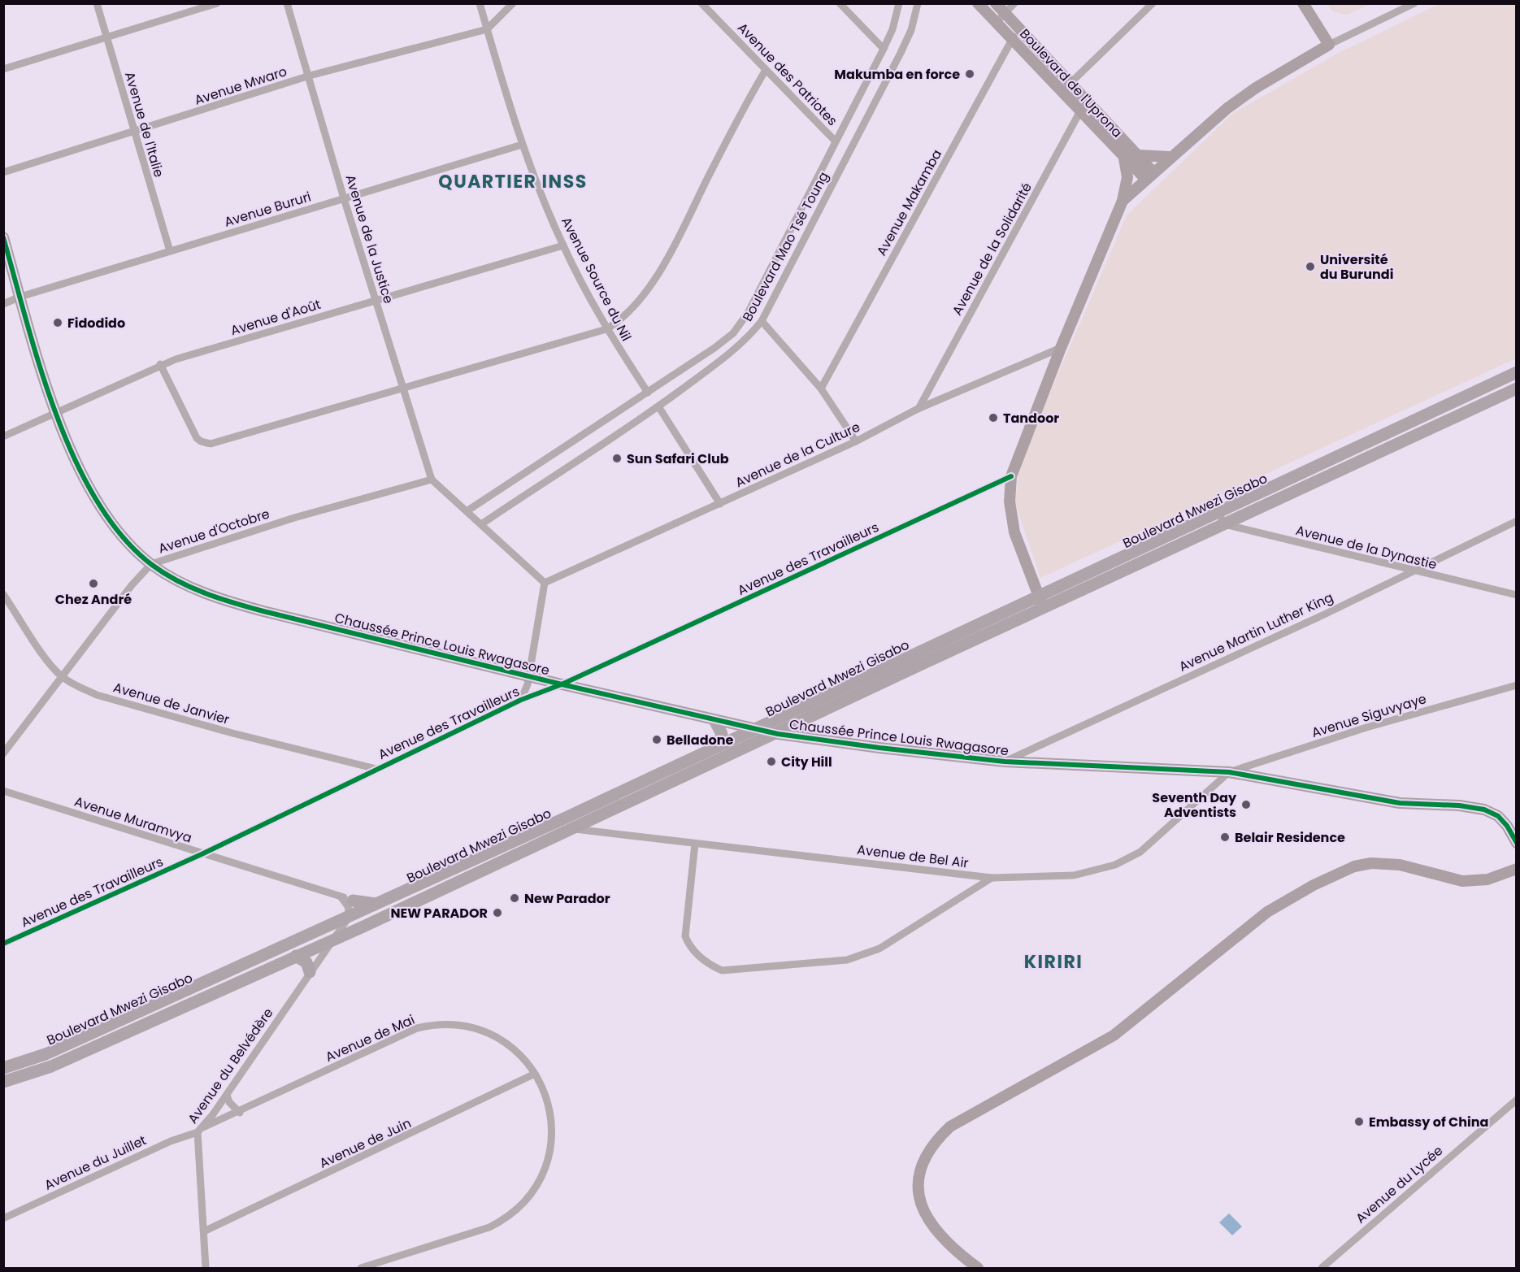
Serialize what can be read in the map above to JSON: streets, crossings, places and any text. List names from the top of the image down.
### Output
{
  "streets": {
    "main road": ["Boulevard Mwezi Gisabo"],
    "street": [
      "Avenue des Patriotes",
      "Boulevard de l'Uprona",
      "Avenue Mwaro",
      "Avenue de l'Italie",
      "Avenue Makamba",
      "Avenue Bururi",
      "Avenue de la Justice",
      "Boulevard Mao Tsé Toung",
      "Avenue de la Solidarité",
      "Avenue Source du Nil",
      "Avenue d'Août",
      "Avenue de la Culture",
      "Avenue d'Octobre",
      "Avenue de la Dynastie",
      "Avenue des Travailleurs",
      "Avenue Martin Luther King",
      "Chaussée Prince Louis Rwagasore",
      "Avenue de Janvier",
      "Avenue Siguvyaye",
      "Avenue Muramvya",
      "Avenue de Bel Air",
      "Avenue de Mai",
      "Avenue du Belvédère",
      "Avenue de Juin",
      "Avenue du Juillet",
      "Avenue du Lycée"
    ]
  },
  "crossings": [
    ["Avenue des Patriotes", "Boulevard Mao Tsé Toung"],
    ["Boulevard de l'Uprona", "Avenue Makamba"],
    ["Boulevard de l'Uprona", "Avenue de la Solidarité"],
    ["Avenue Mwaro", "Avenue de l'Italie"],
    ["Avenue Mwaro", "Avenue de la Justice"],
    ["Avenue Mwaro", "Avenue Source du Nil"],
    ["Avenue de l'Italie", "Avenue Bururi"],
    ["Avenue Bururi", "Avenue de la Justice"],
    ["Avenue Bururi", "Avenue Source du Nil"],
    ["Avenue Bururi", "Chaussée Prince Louis Rwagasore"],
    ["Avenue de la Justice", "Avenue d'Août"],
    ["Avenue de la Justice", "Avenue d'Octobre"],
    ["Boulevard Mao Tsé Toung", "Avenue Source du Nil"],
    ["Avenue de la Solidarité", "Avenue de la Culture"],
    ["Avenue Source du Nil", "Avenue d'Août"],
    ["Avenue d'Août", "Chaussée Prince Louis Rwagasore"],
    ["Boulevard Mwezi Gisabo", "Avenue de la Dynastie"],
    ["Boulevard Mwezi Gisabo", "Chaussée Prince Louis Rwagasore"],
    ["Boulevard Mwezi Gisabo", "Avenue Muramvya"],
    ["Boulevard Mwezi Gisabo", "Avenue de Bel Air"],
    ["Boulevard Mwezi Gisabo", "Avenue du Belvédère"],
    ["Avenue d'Octobre", "Chaussée Prince Louis Rwagasore"],
    ["Avenue d'Octobre", "Avenue de Janvier"],
    ["Avenue de la Dynastie", "Avenue Martin Luther King"],
    ["Avenue des Travailleurs", "Chaussée Prince Louis Rwagasore"],
    ["Avenue des Travailleurs", "Avenue de Janvier"],
    ["Avenue des Travailleurs", "Avenue Muramvya"],
    ["Avenue Martin Luther King", "Chaussée Prince Louis Rwagasore"],
    ["Chaussée Prince Louis Rwagasore", "Avenue Siguvyaye"],
    ["Chaussée Prince Louis Rwagasore", "Avenue de Bel Air"],
    ["Avenue Siguvyaye", "Avenue de Bel Air"],
    ["Avenue de Mai", "Avenue du Belvédère"],
    ["Avenue de Mai", "Avenue de Juin"],
    ["Avenue de Mai", "Avenue du Juillet"],
    ["Avenue du Belvédère", "Avenue de Juin"],
    ["Avenue du Belvédère", "Avenue du Juillet"]
  ],
  "districts": ["QUARTIER INSS", "KIRIRI"],
  "places": [
    "Makumba en force",
    "Université du Burundi",
    "Fidodido",
    "Tandoor",
    "Sun Safari Club",
    "Chez André",
    "Belladone",
    "City Hill",
    "Seventh Day Adventists",
    "Belair Residence",
    "New Parador",
    "NEW PARADOR",
    "Embassy of China"
  ]
}
